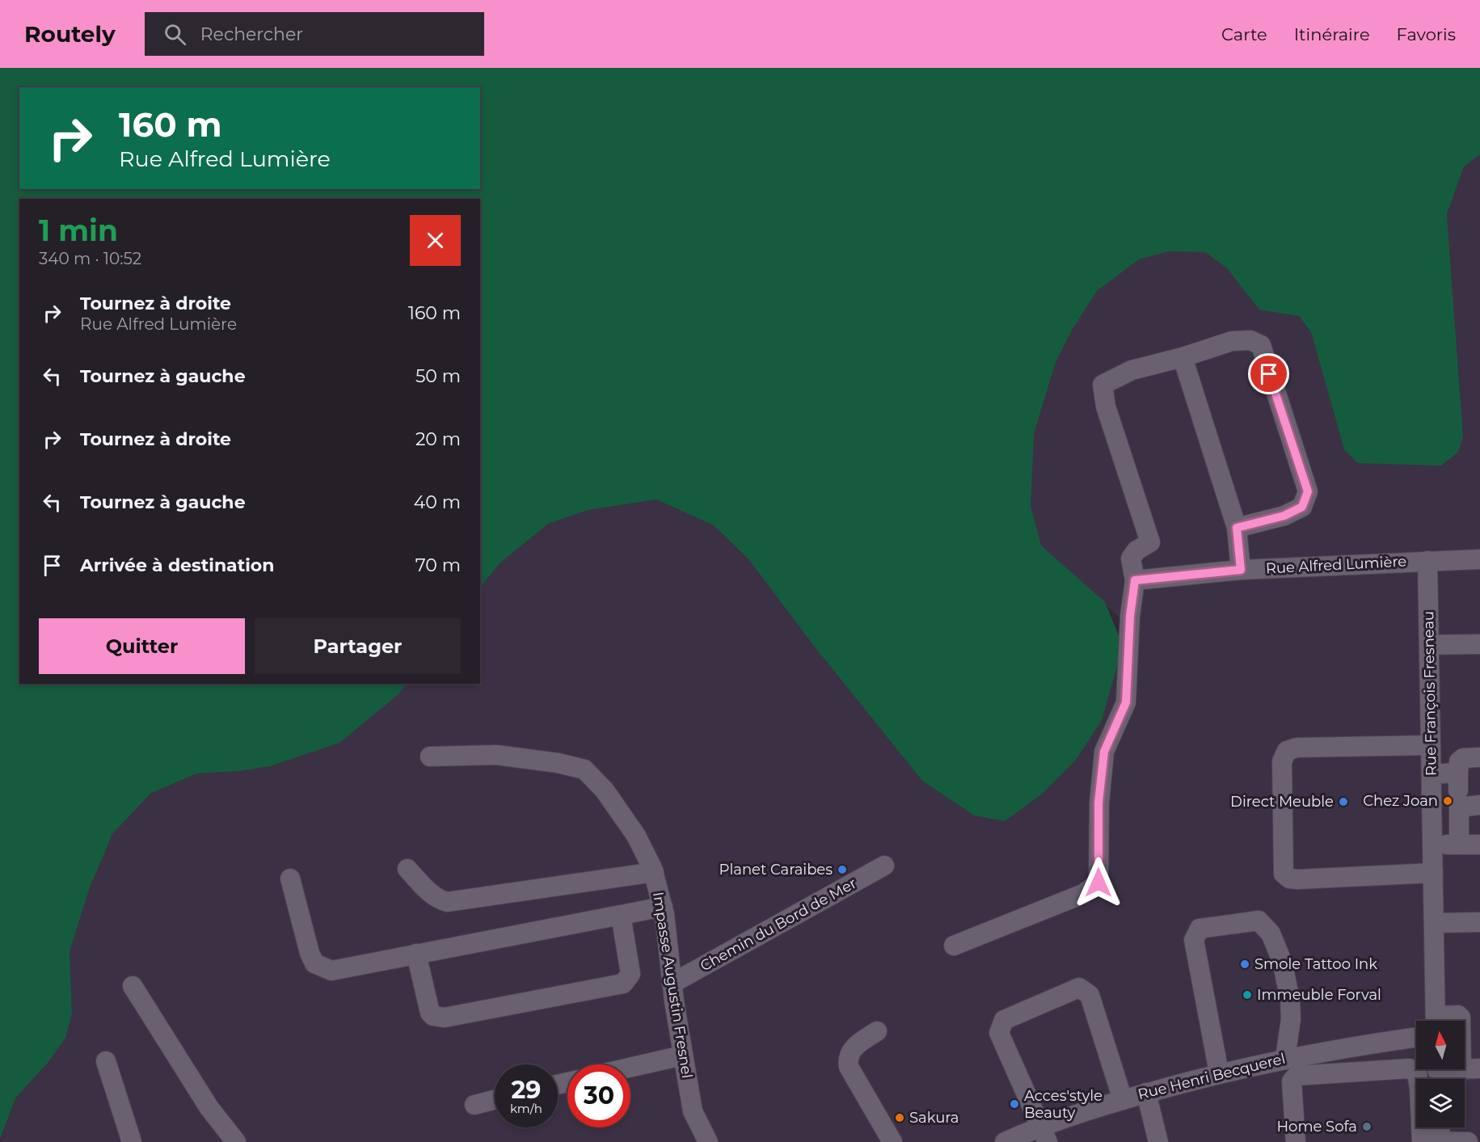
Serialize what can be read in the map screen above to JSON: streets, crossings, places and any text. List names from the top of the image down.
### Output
{
  "streets": {
    "street": [
      "Rue Alfred Lumière",
      "Rue François Fresneau",
      "Chemin du Bord de Mer",
      "Impasse Augustin Fresnel",
      "Rue Henri Becquerel"
    ]
  },
  "crossings": [
    ["Rue Alfred Lumière", "Rue François Fresneau"],
    ["Chemin du Bord de Mer", "Impasse Augustin Fresnel"]
  ],
  "places": [
    "Chez Joan",
    "Direct Meuble",
    "Planet Caraibes",
    "Smole Tattoo Ink",
    "Immeuble Forval",
    "Acces'style Beauty",
    "Sakura",
    "Home Sofa"
  ],
  "north": "top",
  "page": {
    "header": "Routely",
    "search": "Rechercher",
    "nav": ["Carte", "Itinéraire", "Favoris"],
    "turn": ["160 m", "Rue Alfred Lumière"],
    "heading": ["1 min", "340 m · 10:52"],
    "list": [
      {
        "name": "Tournez à droite",
        "note": "Rue Alfred Lumière",
        "value": "160 m"
      },
      {
        "name": "Tournez à gauche",
        "value": "50 m"
      },
      {
        "name": "Tournez à droite",
        "value": "20 m"
      },
      {
        "name": "Tournez à gauche",
        "value": "40 m"
      },
      {
        "name": "Arrivée à destination",
        "value": "70 m"
      }
    ],
    "buttons": ["Quitter", "Partager"],
    "speed": "29 km/h",
    "limit": "30"
  }
}
